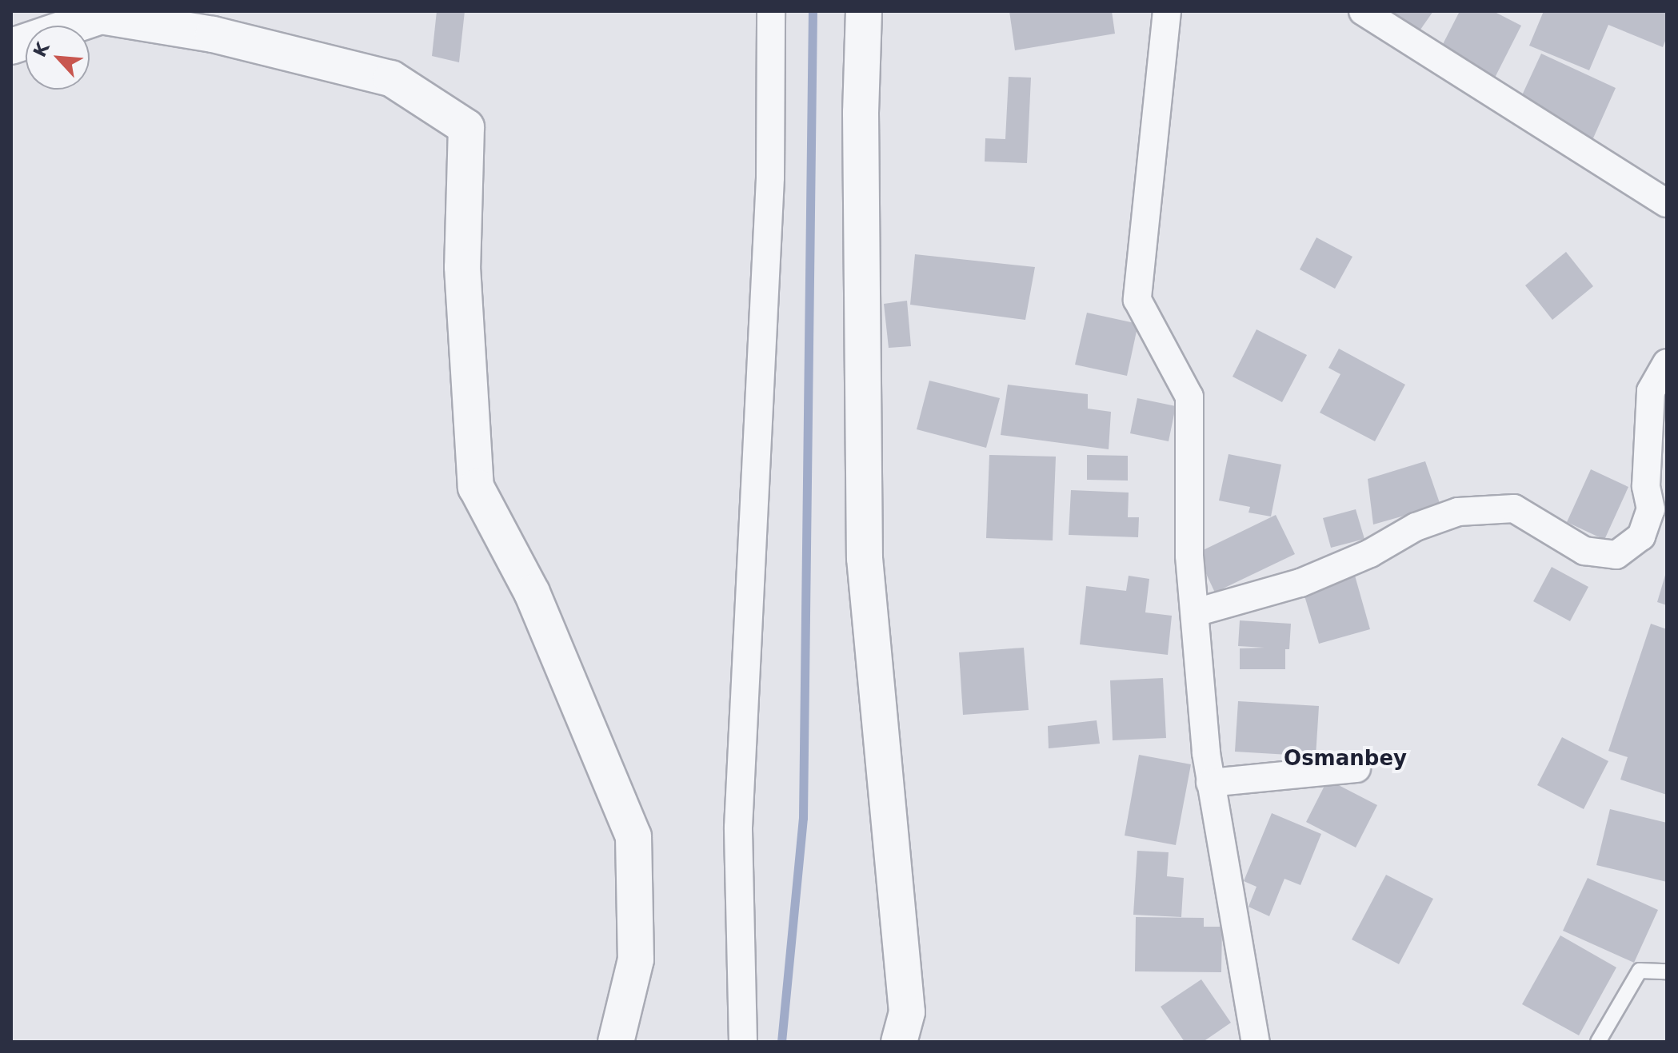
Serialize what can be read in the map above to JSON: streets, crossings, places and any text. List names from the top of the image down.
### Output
{
  "districts": ["Osmanbey"],
  "north": "top left"
}
